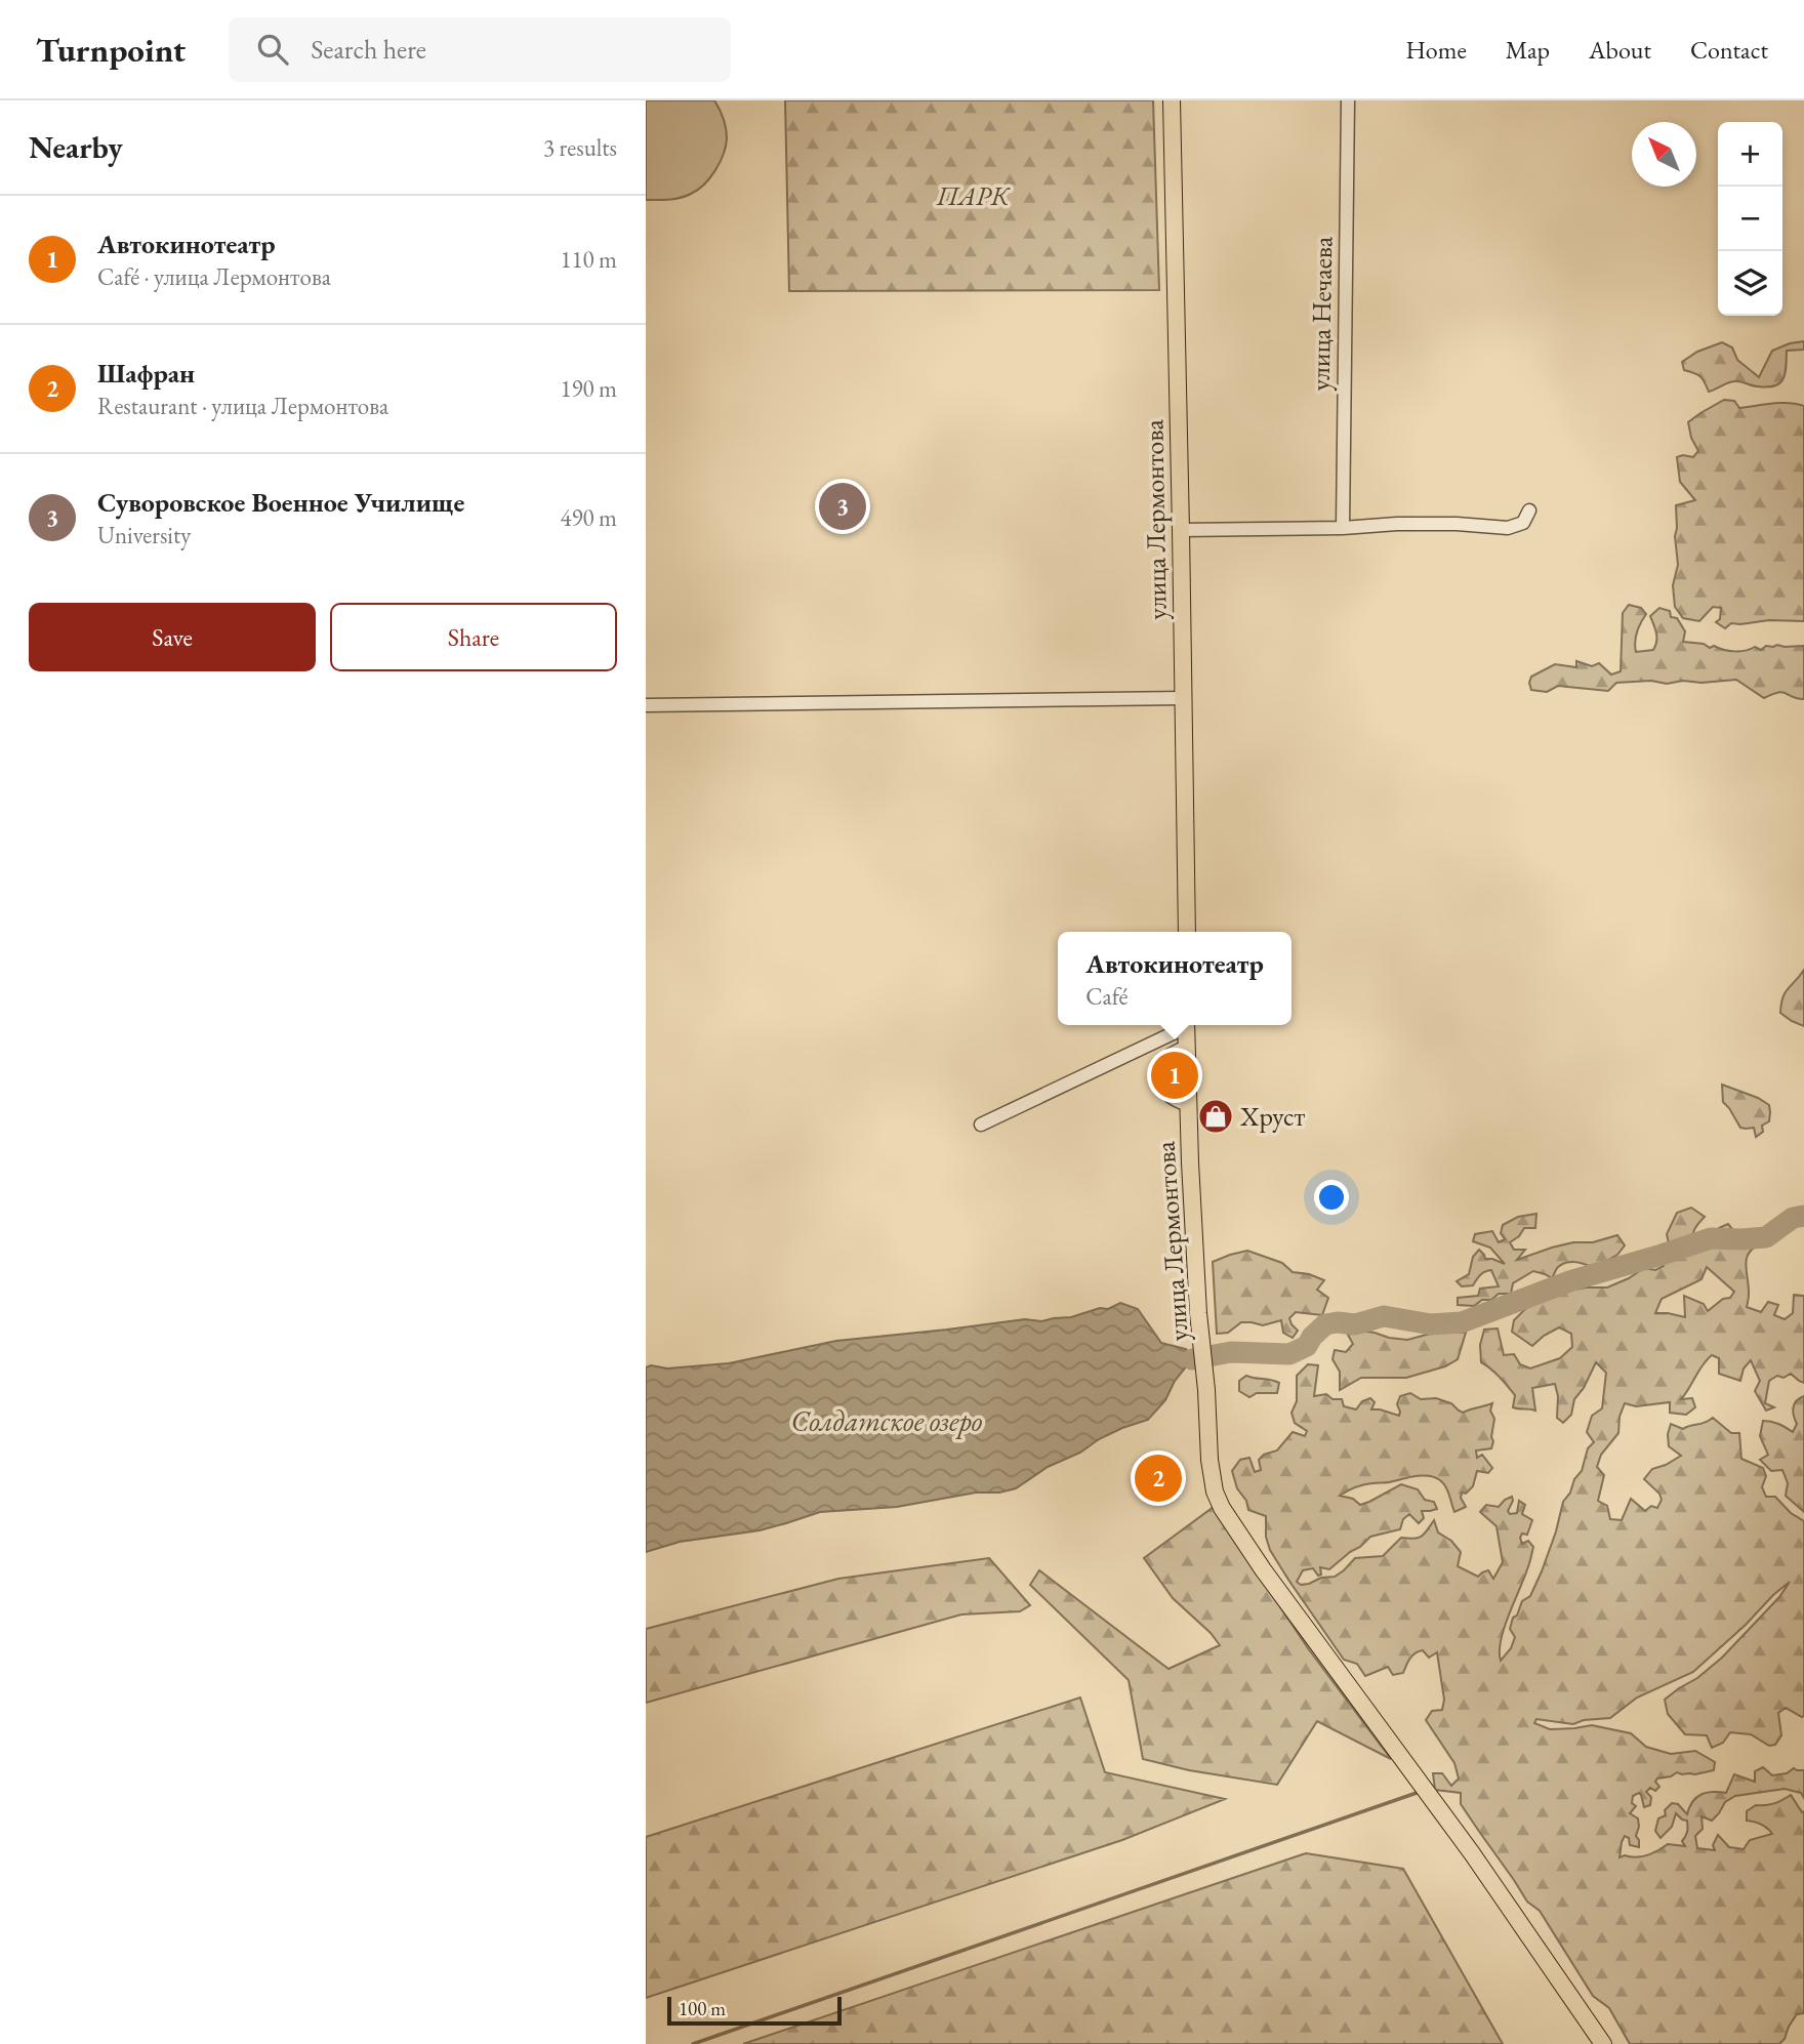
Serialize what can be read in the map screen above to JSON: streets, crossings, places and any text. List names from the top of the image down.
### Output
{
  "streets": {
    "main road": ["улица Лермонтова"],
    "street": ["улица Нечаева"]
  },
  "water": ["Солдатское озеро"],
  "parks": ["ПАРК"],
  "places": {
    "shop": ["Хруст"]
  },
  "scale_bar": "100 m",
  "north": "top left",
  "page": {
    "header": "Turnpoint",
    "search": "Search here",
    "nav": [
      "Home",
      "Map",
      "About",
      "Contact"
    ],
    "heading": ["Nearby", "3 results"],
    "map_buttons": ["+", "−"],
    "list": [
      {
        "mark": "1",
        "name": "Автокинотеатр",
        "note": "Café · улица Лермонтова",
        "value": "110 m"
      },
      {
        "mark": "2",
        "name": "Шафран",
        "note": "Restaurant · улица Лермонтова",
        "value": "190 m"
      },
      {
        "mark": "3",
        "name": "Суворовское Военное Училище",
        "note": "University",
        "value": "490 m"
      }
    ],
    "pins": ["3", "1", "2"],
    "buttons": ["Save", "Share"],
    "popup": ["Автокинотеатр", "Café"],
    "scale": "100 m"
  }
}
